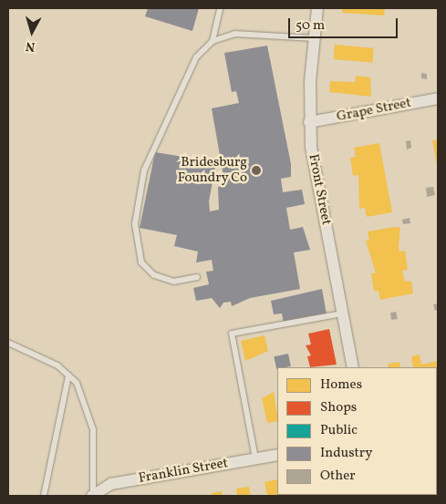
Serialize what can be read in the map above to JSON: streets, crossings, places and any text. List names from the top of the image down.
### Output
{
  "streets": {
    "street": ["Grape Street", "Front Street", "Franklin Street"]
  },
  "crossings": [
    ["Grape Street", "Front Street"]
  ],
  "places": ["Bridesburg Foundry Co"],
  "legend": [
    "Homes",
    "Shops",
    "Public",
    "Industry",
    "Other"
  ],
  "scale_bar": "50 m",
  "north": "bottom"
}
